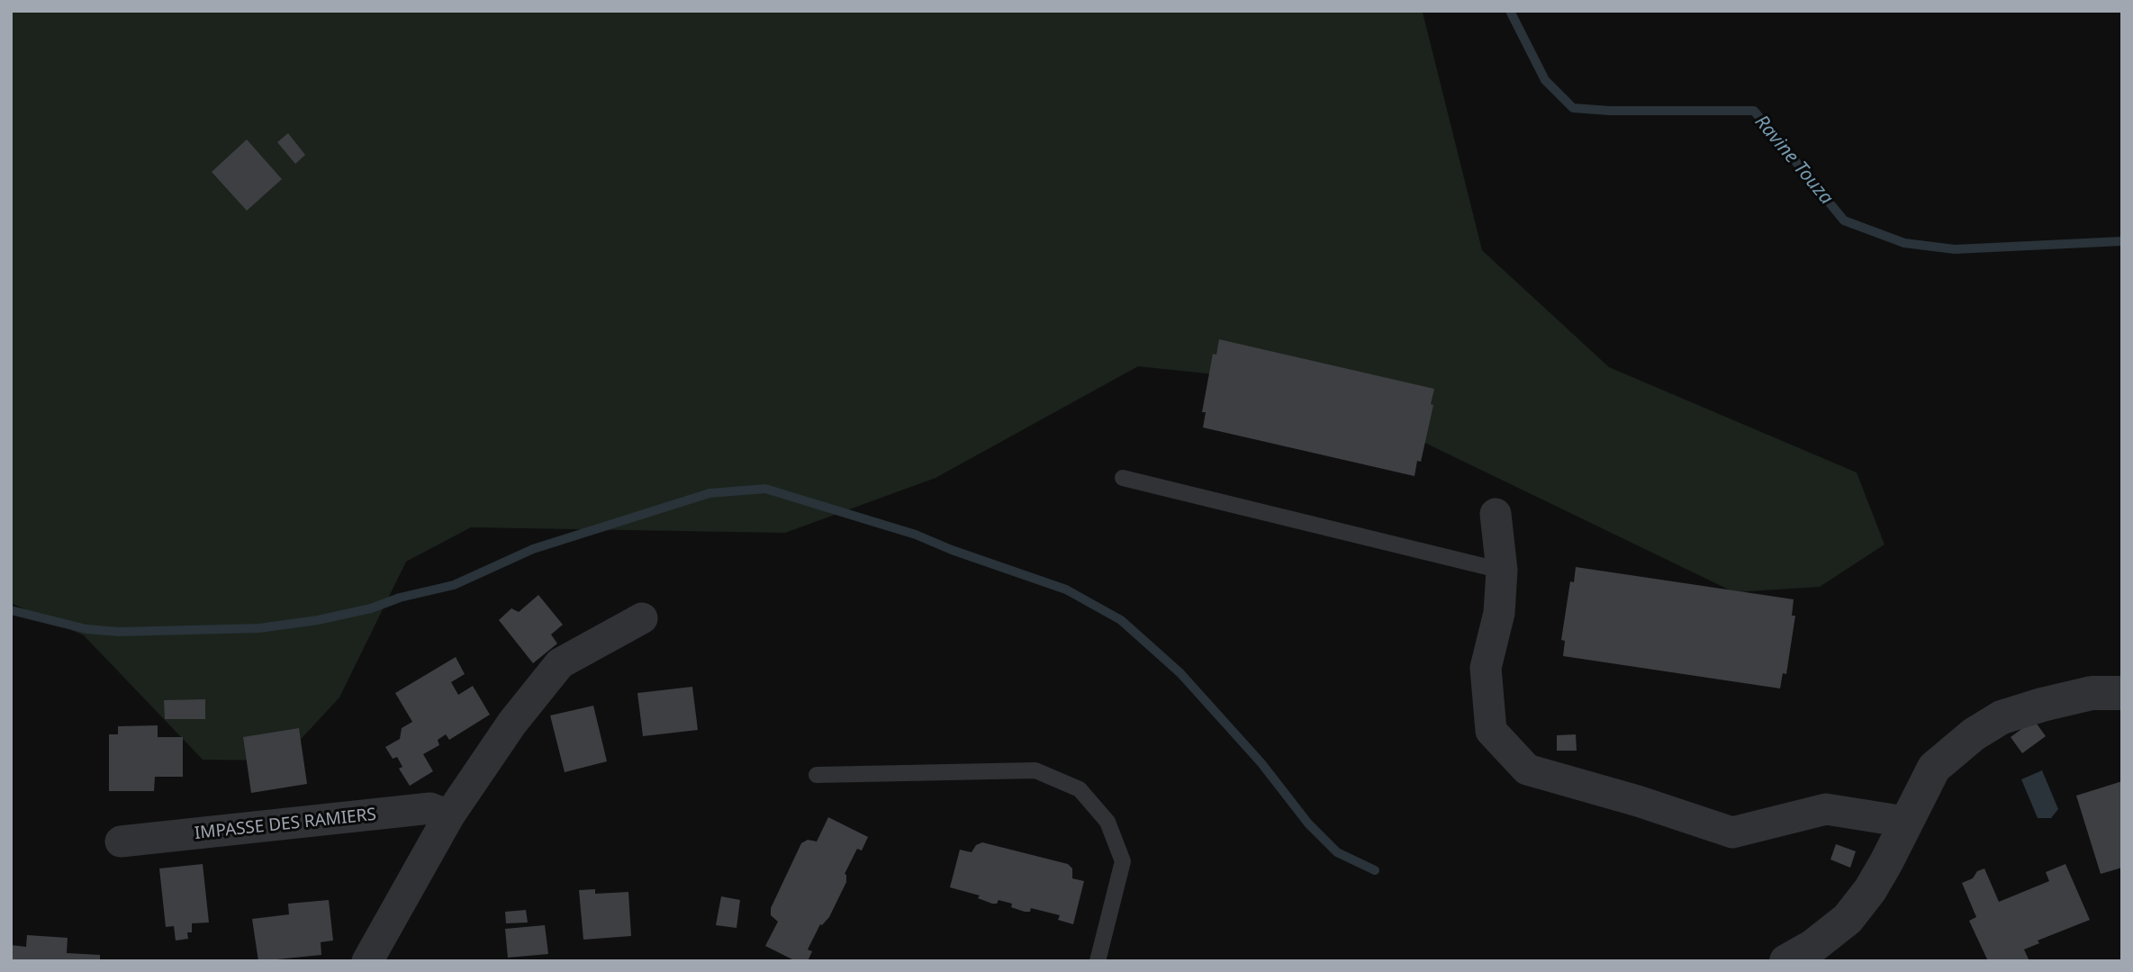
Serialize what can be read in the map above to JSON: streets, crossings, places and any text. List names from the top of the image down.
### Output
{
  "streets": {
    "street": ["IMPASSE DES RAMIERS"]
  },
  "water": ["Ravine Touza"]
}
